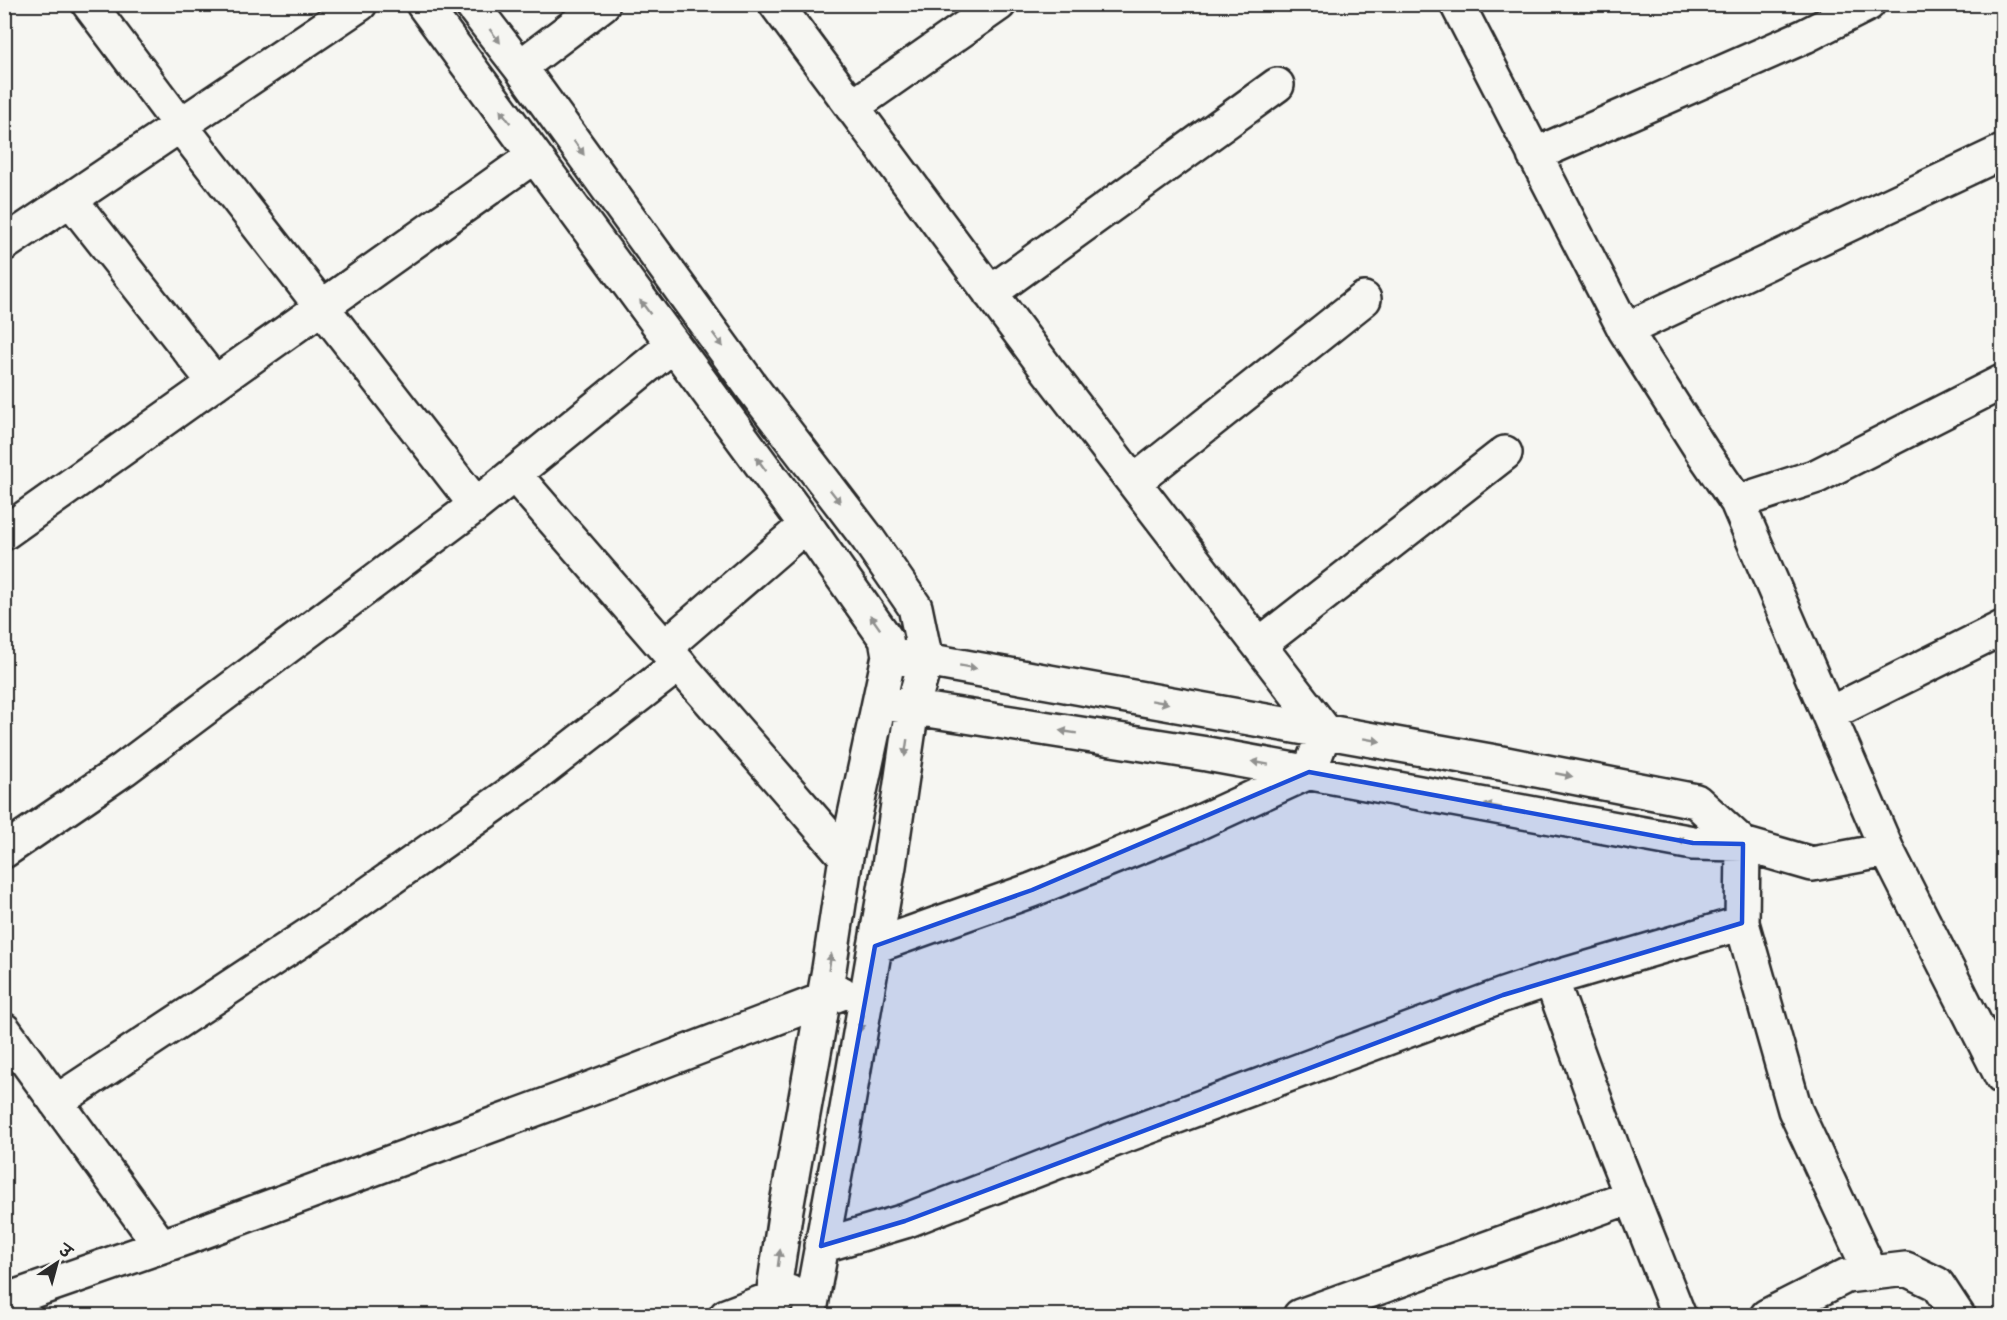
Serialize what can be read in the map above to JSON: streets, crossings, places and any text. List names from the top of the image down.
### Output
{
  "north": "top right"
}
